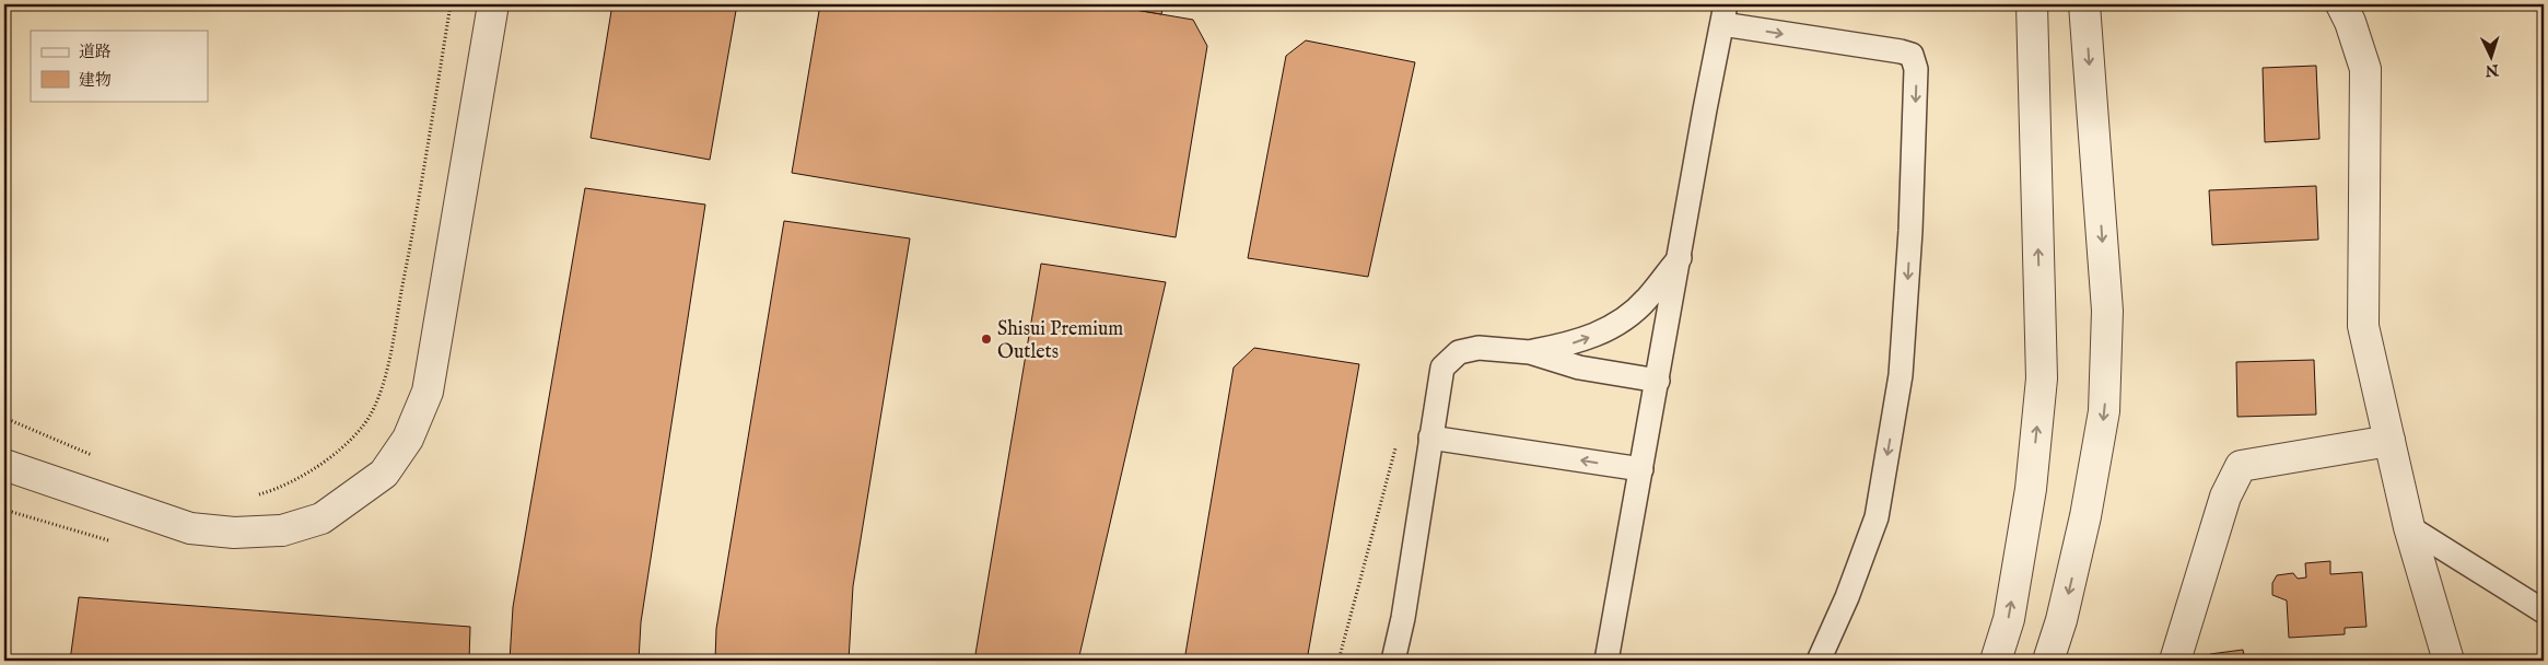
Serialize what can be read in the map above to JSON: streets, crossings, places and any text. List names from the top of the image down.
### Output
{
  "places": ["Shisui Premium Outlets"],
  "legend": ["道路", "建物"],
  "north": "bottom"
}
